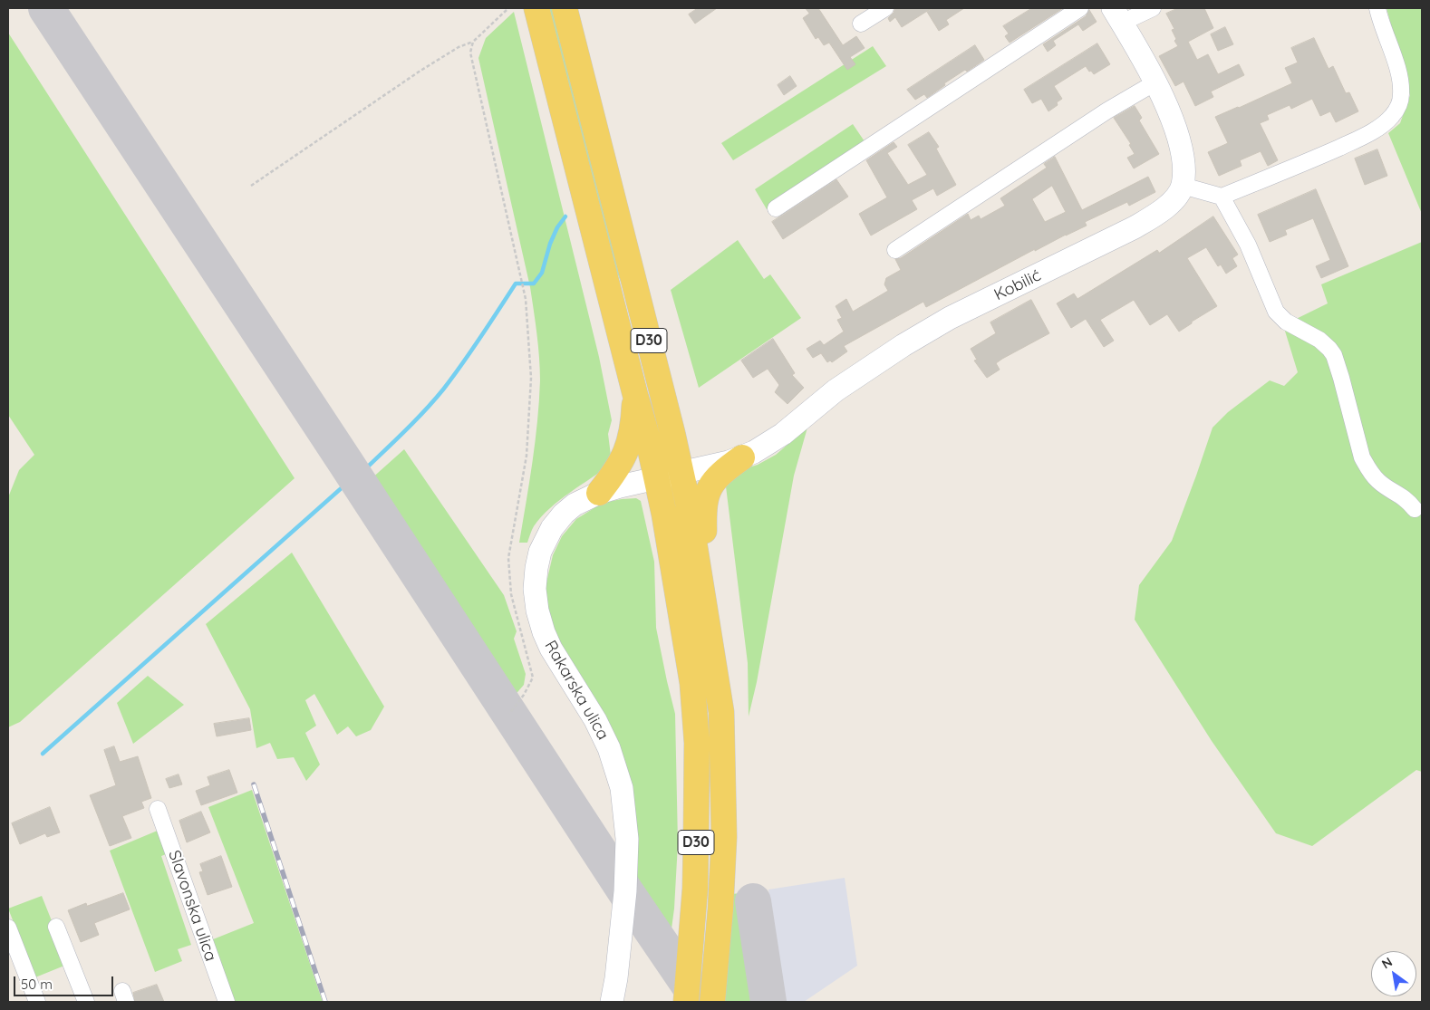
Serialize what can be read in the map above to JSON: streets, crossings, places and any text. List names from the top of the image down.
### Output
{
  "streets": {
    "main road": ["Kobilić", "D30", "Rakarska ulica"],
    "street": ["Slavonska ulica"]
  },
  "crossings": [
    ["Kobilić", "D30"],
    ["Kobilić", "Rakarska ulica"]
  ],
  "scale_bar": "50 m",
  "north": "top left"
}
